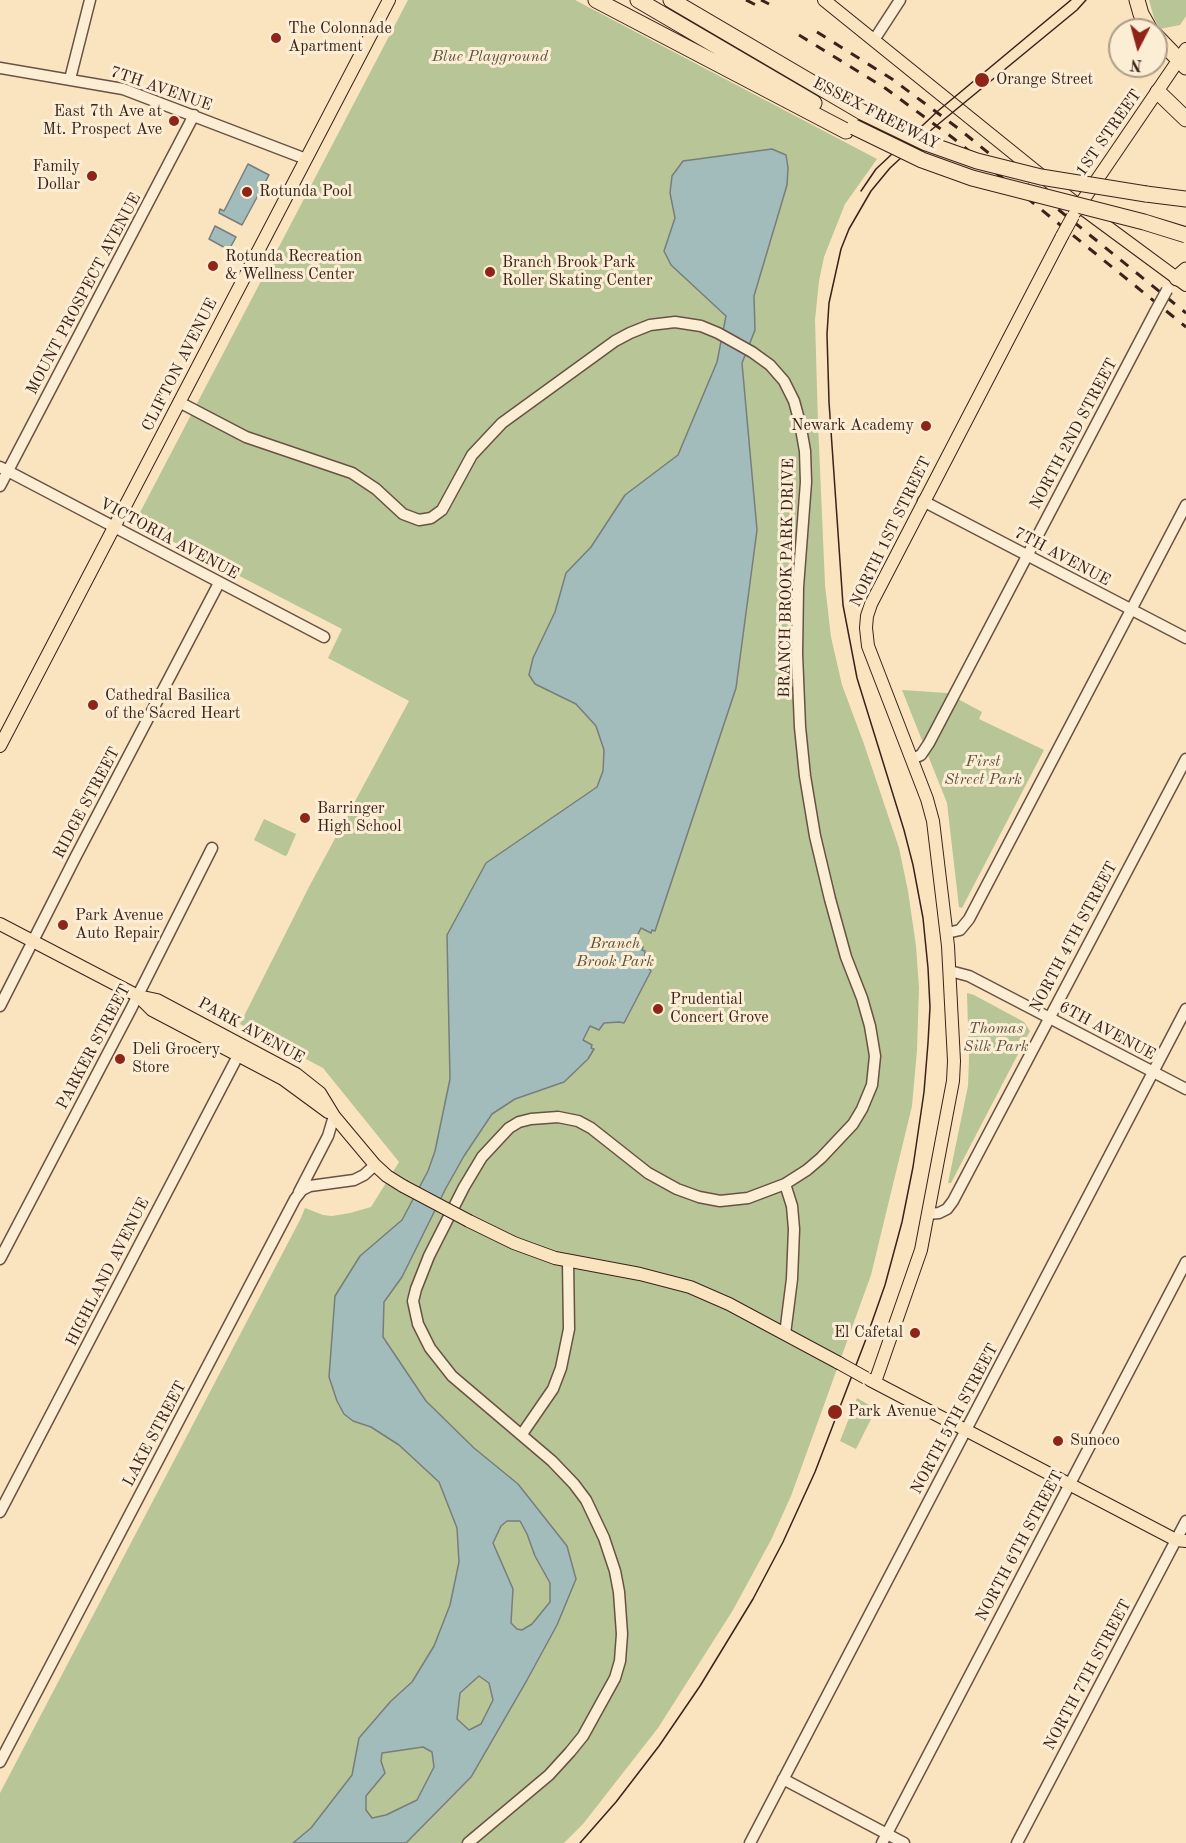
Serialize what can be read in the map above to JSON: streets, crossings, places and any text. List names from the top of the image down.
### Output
{
  "streets": {
    "highway": ["ESSEX FREEWAY"],
    "main road": [
      "1ST STREET",
      "CLIFTON AVENUE",
      "NORTH 1ST STREET",
      "PARK AVENUE"
    ],
    "street": [
      "7TH AVENUE",
      "MOUNT PROSPECT AVENUE",
      "NORTH 2ND STREET",
      "VICTORIA AVENUE",
      "BRANCH BROOK PARK DRIVE",
      "RIDGE STREET",
      "NORTH 4TH STREET",
      "6TH AVENUE",
      "PARKER STREET",
      "HIGHLAND AVENUE",
      "NORTH 5TH STREET",
      "LAKE STREET",
      "NORTH 6TH STREET",
      "NORTH 7TH STREET"
    ]
  },
  "crossings": [
    ["7TH AVENUE", "MOUNT PROSPECT AVENUE"],
    ["7TH AVENUE", "CLIFTON AVENUE"],
    ["7TH AVENUE", "NORTH 2ND STREET"],
    ["7TH AVENUE", "NORTH 1ST STREET"],
    ["1ST STREET", "NORTH 1ST STREET"],
    ["MOUNT PROSPECT AVENUE", "VICTORIA AVENUE"],
    ["CLIFTON AVENUE", "VICTORIA AVENUE"],
    ["CLIFTON AVENUE", "BRANCH BROOK PARK DRIVE"],
    ["NORTH 2ND STREET", "NORTH 1ST STREET"],
    ["NORTH 1ST STREET", "NORTH 4TH STREET"],
    ["NORTH 1ST STREET", "6TH AVENUE"],
    ["VICTORIA AVENUE", "RIDGE STREET"],
    ["RIDGE STREET", "PARK AVENUE"],
    ["NORTH 4TH STREET", "6TH AVENUE"],
    ["PARK AVENUE", "PARKER STREET"],
    ["PARK AVENUE", "HIGHLAND AVENUE"],
    ["PARK AVENUE", "NORTH 5TH STREET"],
    ["PARK AVENUE", "LAKE STREET"],
    ["PARK AVENUE", "NORTH 6TH STREET"],
    ["PARK AVENUE", "NORTH 7TH STREET"],
    ["6TH AVENUE", "NORTH 5TH STREET"]
  ],
  "parks": [
    "Blue Playground",
    "First Street Park",
    "Branch Brook Park",
    "Thomas Silk Park"
  ],
  "places": [
    "The Colonnade Apartment",
    "Orange Street",
    "East 7th Ave at Mt. Prospect Ave",
    "Family Dollar",
    "Rotunda Pool",
    "Rotunda Recreation & Wellness Center",
    "Branch Brook Park Roller Skating Center",
    "Newark Academy",
    "Cathedral Basilica of the Sacred Heart",
    "Barringer High School",
    "Park Avenue Auto Repair",
    "Prudential Concert Grove",
    "Deli Grocery Store",
    "El Cafetal",
    "Park Avenue",
    "Sunoco"
  ],
  "north": "bottom"
}
